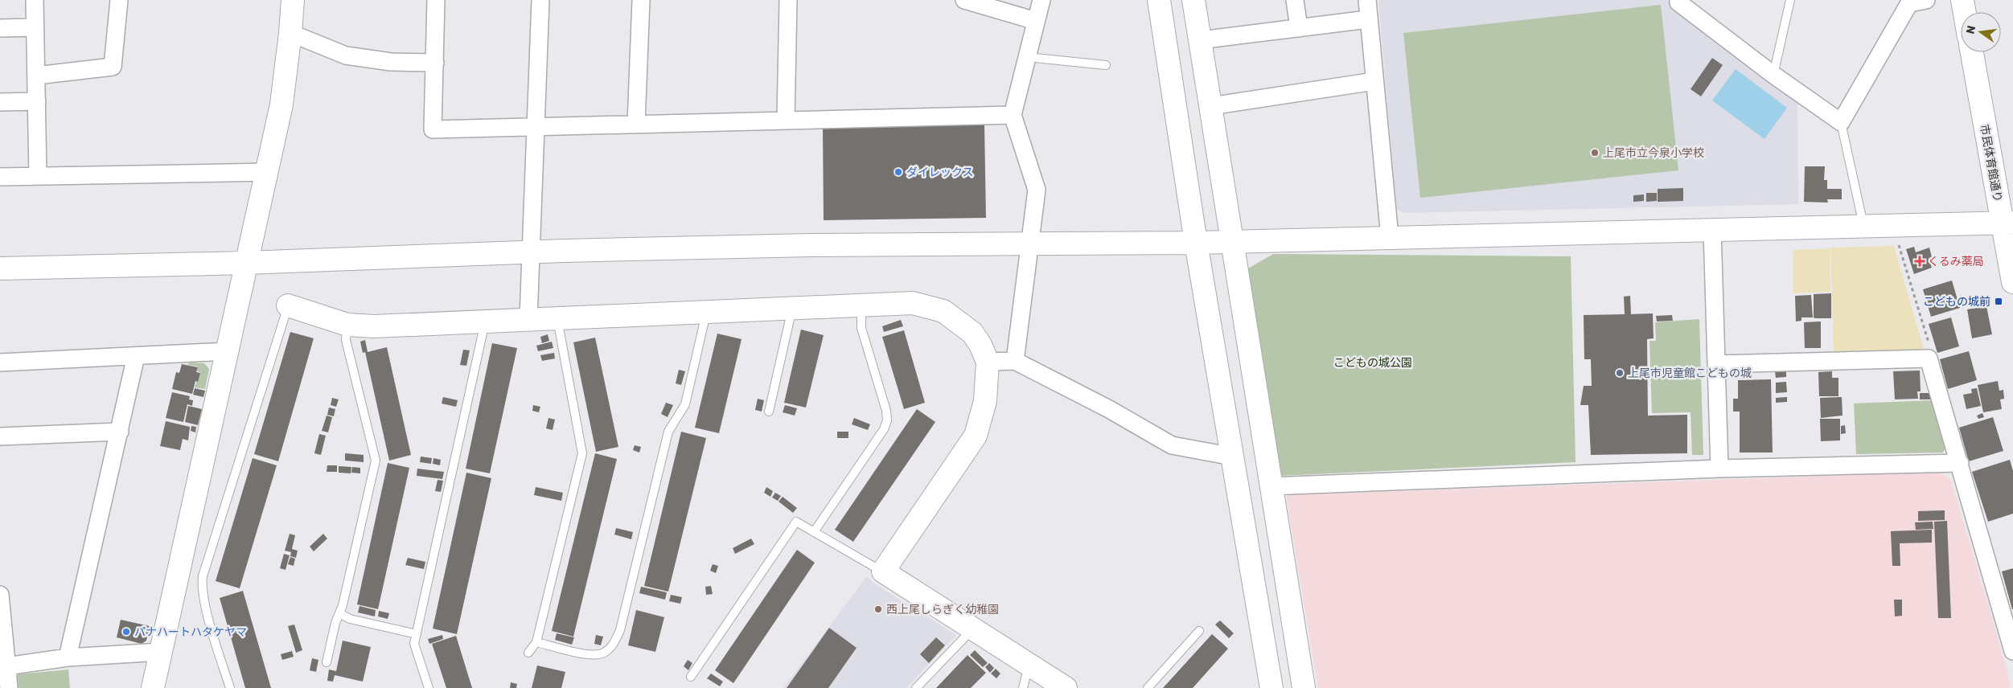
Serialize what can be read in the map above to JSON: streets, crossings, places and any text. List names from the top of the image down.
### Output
{
  "streets": {
    "street": ["市民体育館通り"]
  },
  "parks": ["こどもの城公園"],
  "places": {
    "other": [
      "上尾市立今泉小学校",
      "ダイレックス",
      "上尾市児童館こどもの城",
      "西上尾しらぎく幼稚園",
      "パナハートハタケヤマ"
    ],
    "health": ["くるみ薬局"],
    "transit": ["こどもの城前"]
  },
  "north": "left"
}
